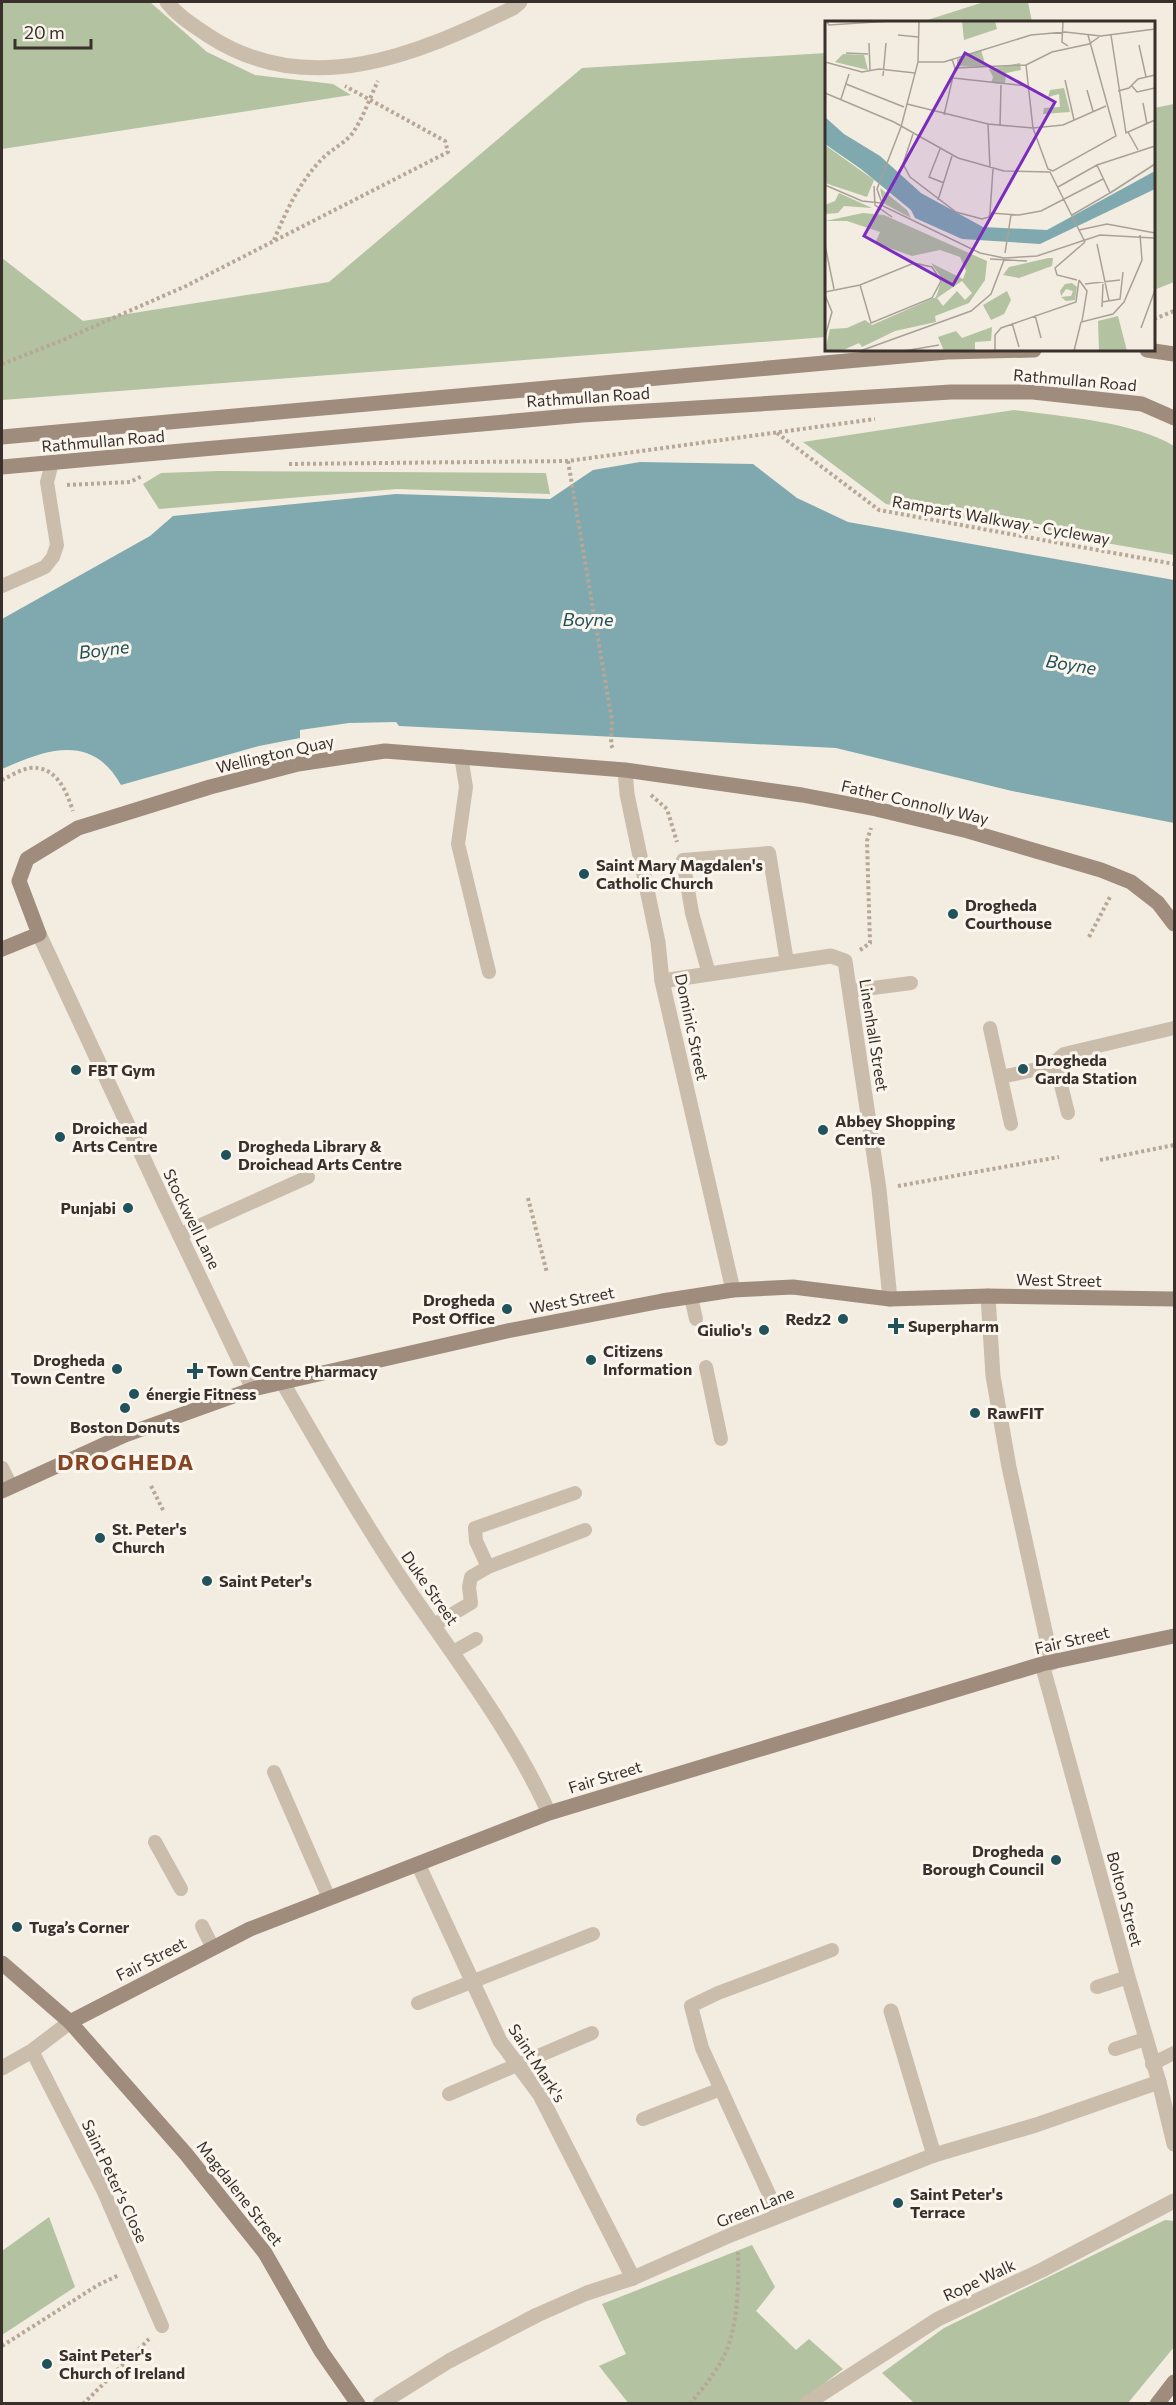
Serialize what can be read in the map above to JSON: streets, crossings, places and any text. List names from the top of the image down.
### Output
{
  "streets": {
    "main road": [
      "Rathmullan Road",
      "Wellington Quay",
      "Father Connolly Way",
      "West Street",
      "Fair Street",
      "Magdalene Street"
    ],
    "street": [
      "Dominic Street",
      "Linenhall Street",
      "Stockwell Lane",
      "Duke Street",
      "Bolton Street",
      "Saint Mark's",
      "Green Lane",
      "Rope Walk"
    ],
    "lane": ["Saint Peter's Close"],
    "path": ["Ramparts Walkway - Cycleway"]
  },
  "crossings": [
    ["Wellington Quay", "Father Connolly Way"],
    ["Wellington Quay", "Dominic Street"],
    ["Wellington Quay", "Stockwell Lane"],
    ["Father Connolly Way", "Dominic Street"],
    ["Dominic Street", "Linenhall Street"],
    ["Dominic Street", "West Street"],
    ["Linenhall Street", "West Street"],
    ["Stockwell Lane", "West Street"],
    ["West Street", "Duke Street"],
    ["West Street", "Bolton Street"],
    ["Duke Street", "Fair Street"],
    ["Fair Street", "Bolton Street"],
    ["Fair Street", "Saint Mark's"],
    ["Fair Street", "Magdalene Street"],
    ["Bolton Street", "Green Lane"],
    ["Saint Mark's", "Green Lane"]
  ],
  "districts": ["DROGHEDA"],
  "water": ["Boyne"],
  "places": {
    "other": [
      "Saint Mary Magdalen's Catholic Church",
      "Drogheda Courthouse",
      "Drogheda Garda Station",
      "FBT Gym",
      "Abbey Shopping Centre",
      "Droichead Arts Centre",
      "Drogheda Library & Droichead Arts Centre",
      "Punjabi",
      "Drogheda Post Office",
      "Redz2",
      "Giulio's",
      "Citizens Information",
      "Drogheda Town Centre",
      "énergie Fitness",
      "Boston Donuts",
      "RawFIT",
      "St. Peter's Church",
      "Saint Peter's",
      "Drogheda Borough Council",
      "Tuga’s Corner",
      "Saint Peter's Terrace",
      "Saint Peter's Church of Ireland"
    ],
    "health": ["Superpharm", "Town Centre Pharmacy"]
  },
  "scale_bar": "20 m"
}
